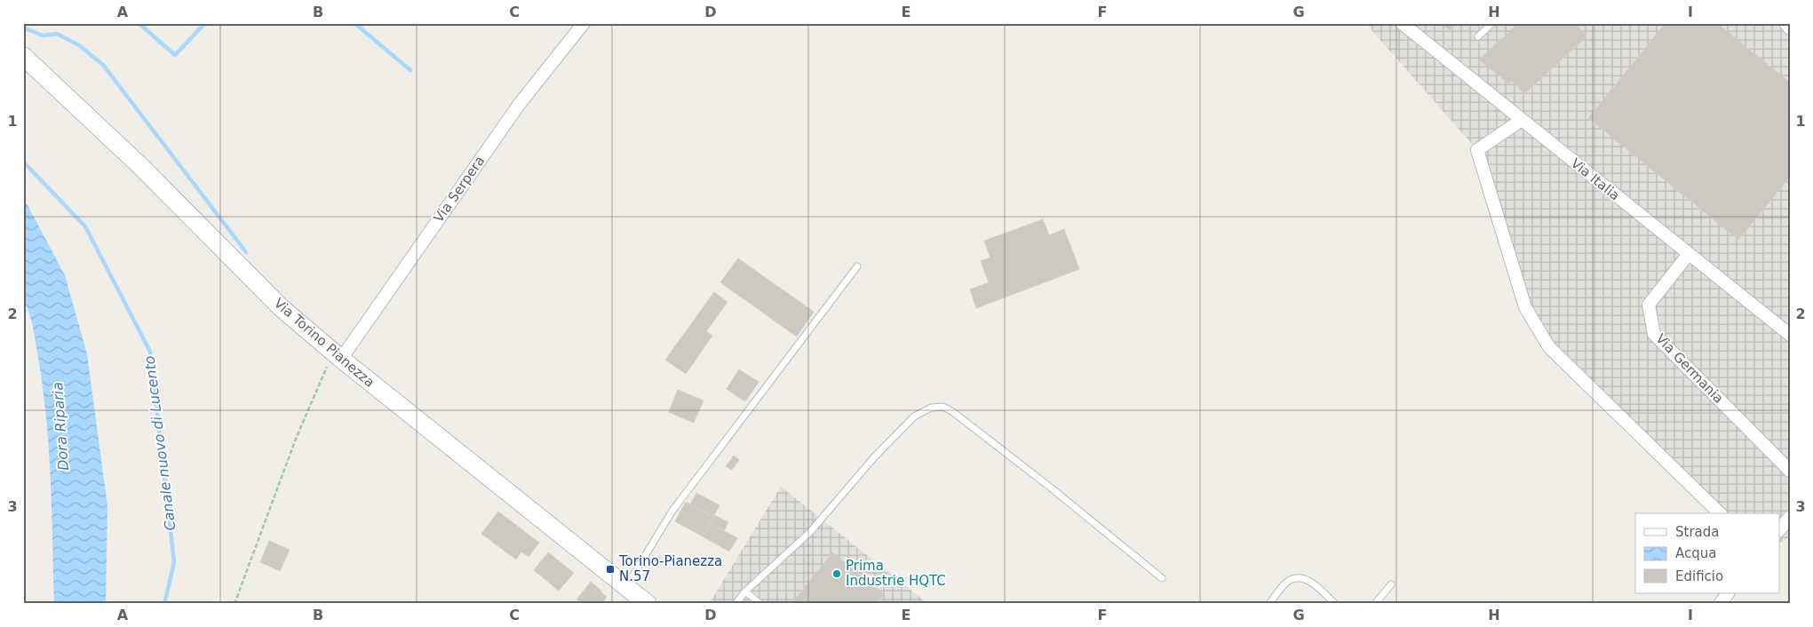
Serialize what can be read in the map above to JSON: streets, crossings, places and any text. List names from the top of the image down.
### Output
{
  "streets": {
    "main road": ["Via Torino Pianezza"],
    "street": ["Via Italia", "Via Serpera", "Via Germania"]
  },
  "crossings": [
    ["Via Italia", "Via Germania"],
    ["Via Serpera", "Via Torino Pianezza"]
  ],
  "water": ["Dora Riparia", "Canale nuovo di Lucento"],
  "places": {
    "transit": ["Torino-Pianezza N.57"],
    "other": ["Prima Industrie HQTC"]
  },
  "legend": ["Strada", "Acqua", "Edificio"],
  "grid": {
    "columns": [
      "A",
      "B",
      "C",
      "D",
      "E",
      "F",
      "G",
      "H",
      "I"
    ],
    "rows": ["1", "2", "3"]
  }
}
